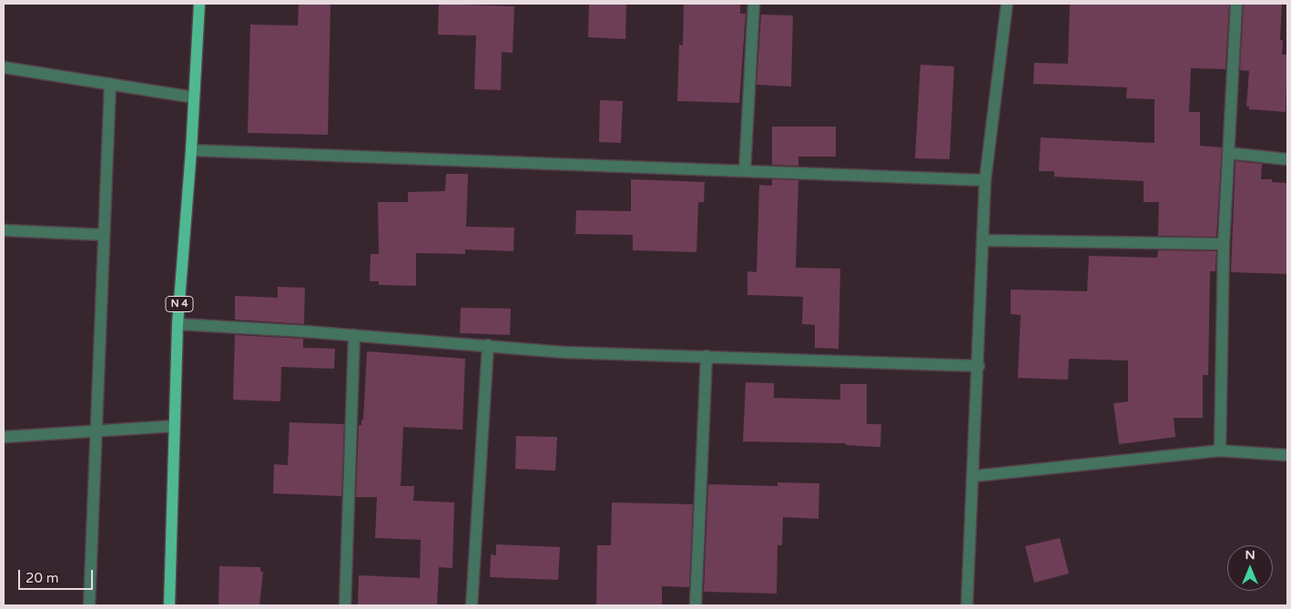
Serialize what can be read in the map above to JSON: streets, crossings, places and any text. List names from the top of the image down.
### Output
{
  "streets": {
    "main road": ["N 4"]
  },
  "scale_bar": "20 m",
  "north": "top"
}
